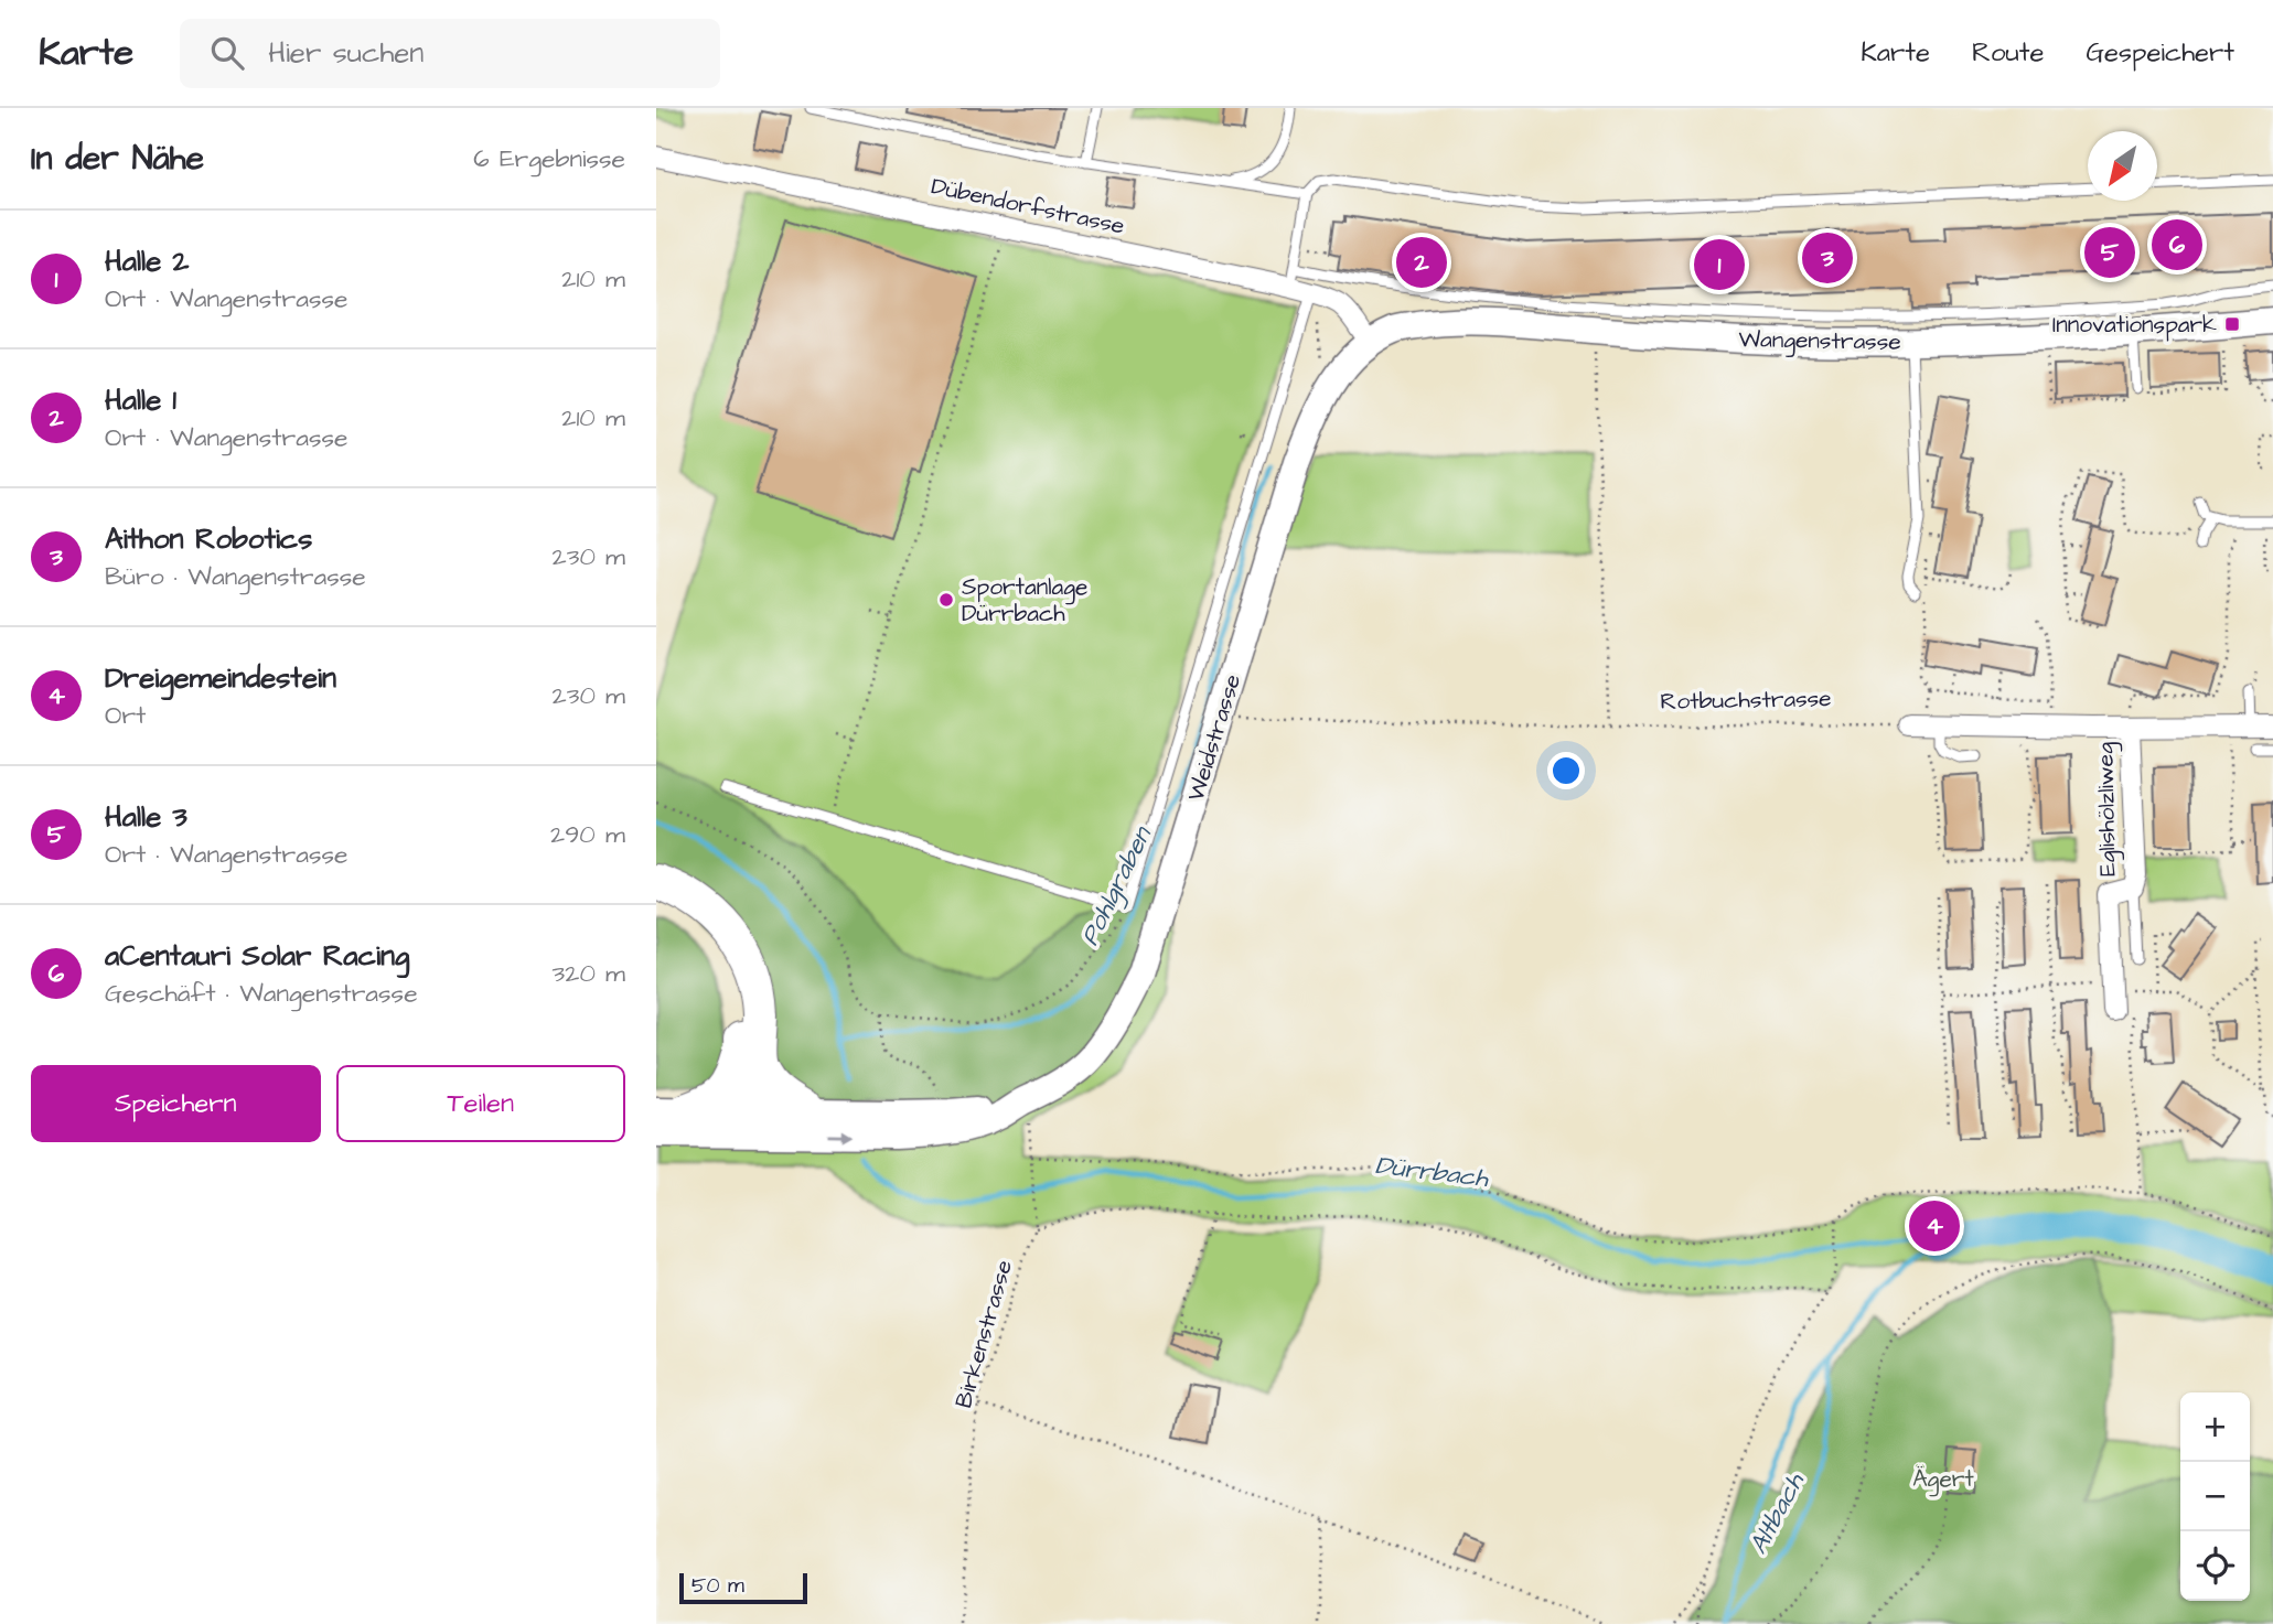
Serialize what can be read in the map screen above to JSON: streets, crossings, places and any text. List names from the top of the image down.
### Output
{
  "streets": {
    "main road": ["Wangenstrasse", "Weidstrasse"],
    "street": ["Dübendorfstrasse", "Eglishölzliweg"],
    "path": ["Rotbuchstrasse", "Birkenstrasse"]
  },
  "crossings": [
    ["Dübendorfstrasse", "Wangenstrasse"],
    ["Dübendorfstrasse", "Weidstrasse"],
    ["Wangenstrasse", "Weidstrasse"],
    ["Rotbuchstrasse", "Weidstrasse"],
    ["Weidstrasse", "Birkenstrasse"]
  ],
  "water": ["Pohlgraben", "Dürrbach", "Altbach"],
  "parks": ["Ägert"],
  "places": {
    "transit": ["Innovationspark"],
    "other": ["Sportanlage Dürrbach"]
  },
  "scale_bar": "50 m",
  "north": "bottom left",
  "page": {
    "header": "Karte",
    "search": "Hier suchen",
    "nav": ["Karte", "Route", "Gespeichert"],
    "heading": ["In der Nähe", "6 Ergebnisse"],
    "list": [
      {
        "mark": "1",
        "name": "Halle 2",
        "note": "Ort · Wangenstrasse",
        "value": "210 m"
      },
      {
        "mark": "2",
        "name": "Halle 1",
        "note": "Ort · Wangenstrasse",
        "value": "210 m"
      },
      {
        "mark": "3",
        "name": "Aithon Robotics",
        "note": "Büro · Wangenstrasse",
        "value": "230 m"
      },
      {
        "mark": "4",
        "name": "Dreigemeindestein",
        "note": "Ort",
        "value": "230 m"
      },
      {
        "mark": "5",
        "name": "Halle 3",
        "note": "Ort · Wangenstrasse",
        "value": "290 m"
      },
      {
        "mark": "6",
        "name": "aCentauri Solar Racing",
        "note": "Geschäft · Wangenstrasse",
        "value": "320 m"
      }
    ],
    "pins": [
      "6",
      "5",
      "3",
      "2",
      "1",
      "4"
    ],
    "buttons": ["Speichern", "Teilen"],
    "map_buttons": ["+", "−"],
    "scale": "50 m"
  }
}
